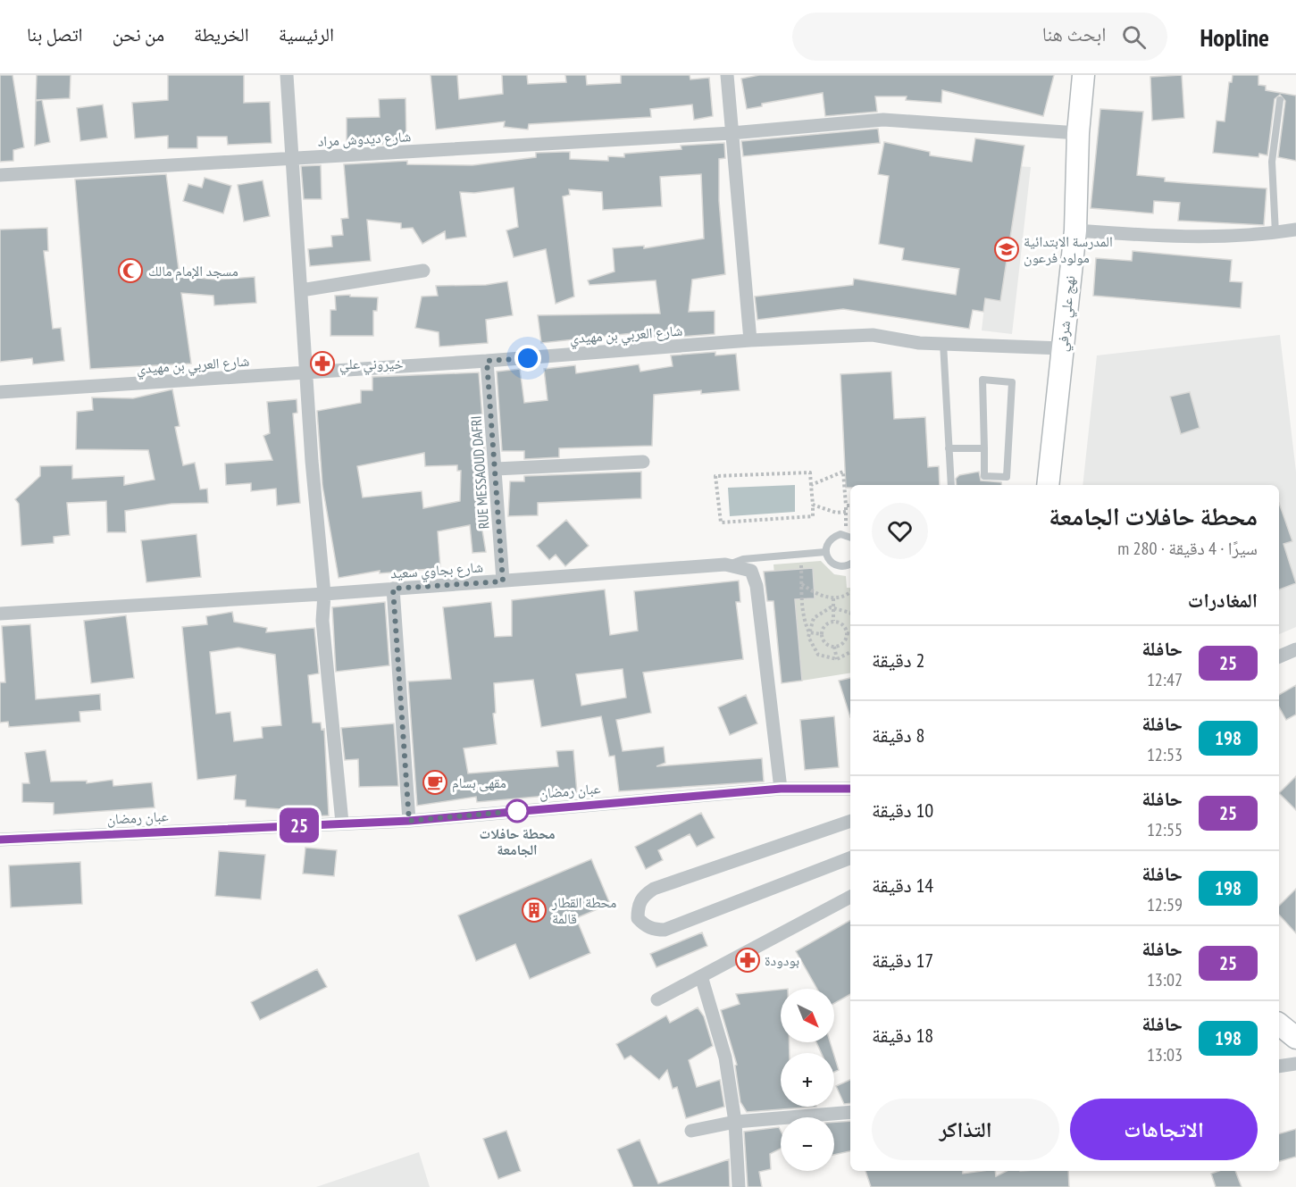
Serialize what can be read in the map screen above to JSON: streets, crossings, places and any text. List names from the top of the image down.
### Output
{
  "streets": {
    "main road": ["نهج علي شرفي"],
    "street": [
      "شارع ديدوش مراد",
      "شارع العربي بن مهيدي",
      "RUE MESSAOUD DAFRI",
      "شارع بجاوي سعيد",
      "عبان رمضان"
    ]
  },
  "crossings": [
    ["شارع ديدوش مراد", "نهج علي شرفي"],
    ["نهج علي شرفي", "شارع العربي بن مهيدي"],
    ["شارع العربي بن مهيدي", "RUE MESSAOUD DAFRI"],
    ["RUE MESSAOUD DAFRI", "شارع بجاوي سعيد"]
  ],
  "places": {
    "school or university": ["المدرسة الابتدائية مولود فرعون"],
    "mosque": ["مسجد الإمام مالك"],
    "pharmacy": ["خيروني علي", "بودودة"],
    "cafe": ["مقهى بسام"],
    "other": ["محطة حافلات الجامعة"],
    "building": ["محطة القطار قالمة"]
  },
  "lines": ["bus line 25"],
  "north": "bottom right",
  "page": {
    "header": "Hopline",
    "search": "ابحث هنا",
    "nav": [
      "الرئيسية",
      "الخريطة",
      "من نحن",
      "اتصل بنا"
    ],
    "on_map": "25",
    "heading": [
      ["محطة حافلات الجامعة", "سيرًا · 4 دقيقة · 280 m"],
      "المغادرات"
    ],
    "list": [
      {
        "mark": "25",
        "name": "حافلة",
        "note": "12:47",
        "value": "2 دقيقة"
      },
      {
        "mark": "198",
        "name": "حافلة",
        "note": "12:53",
        "value": "8 دقيقة"
      },
      {
        "mark": "25",
        "name": "حافلة",
        "note": "12:55",
        "value": "10 دقيقة"
      },
      {
        "mark": "198",
        "name": "حافلة",
        "note": "12:59",
        "value": "14 دقيقة"
      },
      {
        "mark": "25",
        "name": "حافلة",
        "note": "13:02",
        "value": "17 دقيقة"
      },
      {
        "mark": "198",
        "name": "حافلة",
        "note": "13:03",
        "value": "18 دقيقة"
      }
    ],
    "map_buttons": ["+", "−"],
    "buttons": ["الاتجاهات", "التذاكر"]
  }
}
